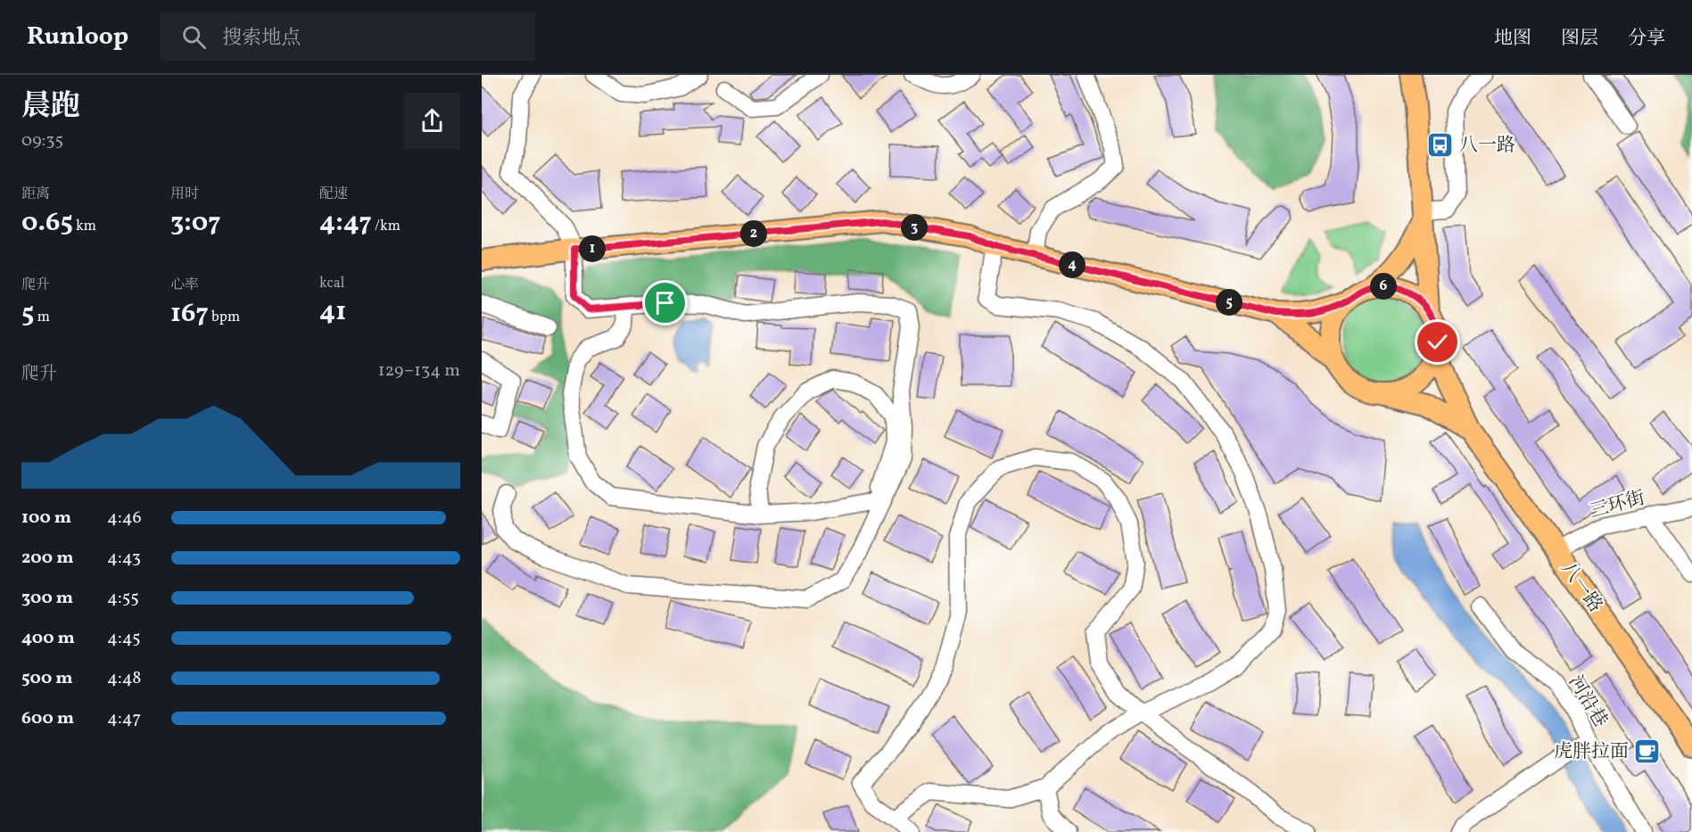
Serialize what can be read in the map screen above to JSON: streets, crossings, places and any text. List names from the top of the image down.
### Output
{
  "streets": {
    "main road": ["八一路"],
    "street": ["三环街", "河沿巷"]
  },
  "crossings": [
    ["三环街", "八一路"]
  ],
  "places": {
    "bus stop": ["八一路"],
    "cafe": ["虎胖拉面"]
  },
  "page": {
    "header": "Runloop",
    "search": "搜索地点",
    "nav": ["地图", "图层", "分享"],
    "heading": ["晨跑", "09:35"],
    "stats": [
      ["距离", "0.65 km"],
      ["用时", "3:07"],
      ["配速", "4:47 /km"],
      ["爬升", "5 m"],
      ["心率", "167 bpm"],
      ["kcal", "41"]
    ],
    "pins": [
      "3",
      "2",
      "1",
      "4",
      "6",
      "5"
    ],
    "chart": ["爬升", "129–134 m"],
    "list": [
      {
        "name": "100 m",
        "note": "4:46"
      },
      {
        "name": "200 m",
        "note": "4:43"
      },
      {
        "name": "300 m",
        "note": "4:55"
      },
      {
        "name": "400 m",
        "note": "4:45"
      },
      {
        "name": "500 m",
        "note": "4:48"
      },
      {
        "name": "600 m",
        "note": "4:47"
      }
    ]
  }
}
